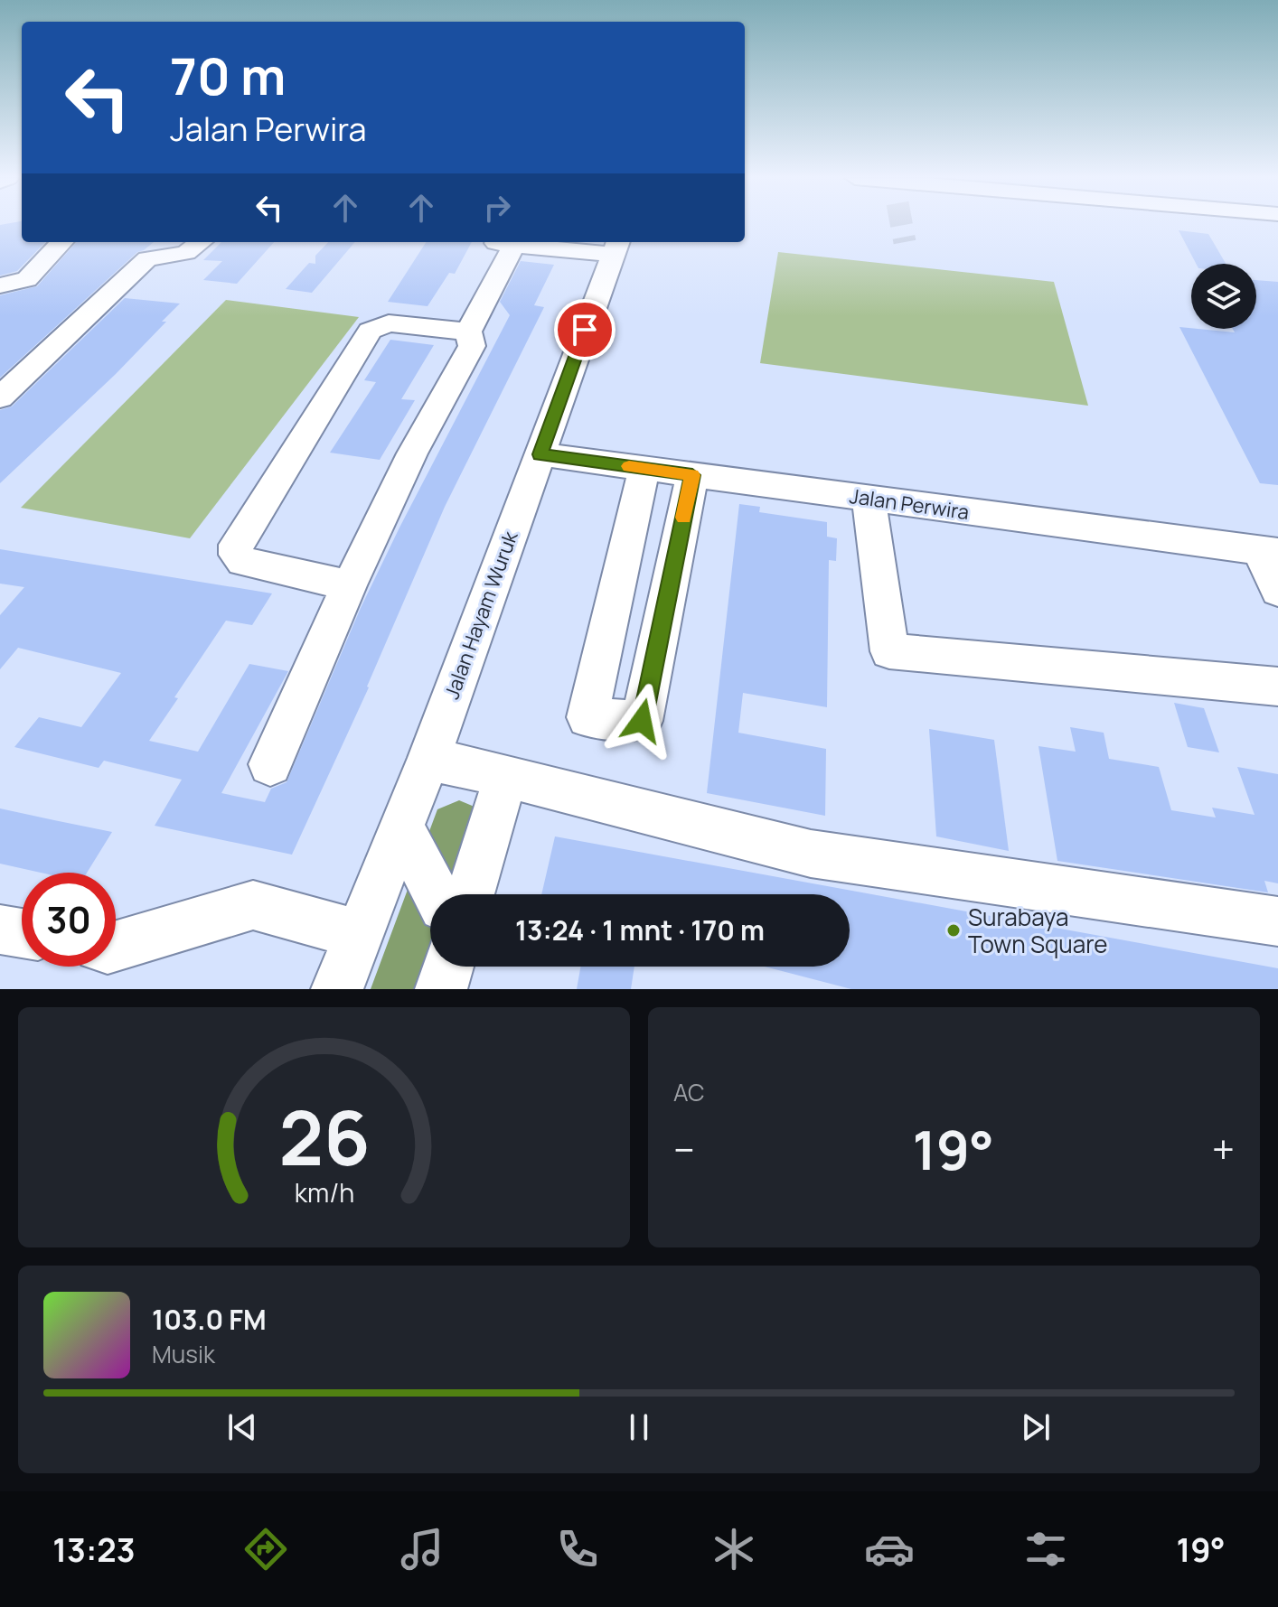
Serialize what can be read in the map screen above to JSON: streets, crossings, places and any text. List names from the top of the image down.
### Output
{
  "streets": {
    "street": ["Jalan Perwira", "Jalan Hayam Wuruk"]
  },
  "crossings": [
    ["Jalan Perwira", "Jalan Hayam Wuruk"]
  ],
  "places": ["Surabaya Town Square"],
  "page": {
    "turn": ["70 m", "Jalan Perwira"],
    "limit": "30",
    "trip": "13:24 · 1 mnt · 170 m",
    "tile": "AC",
    "heat": ["−", "19°", "+"],
    "song": ["103.0 FM", "Musik"],
    "tabs": ["13:23", "19°"],
    "gauge": ["26", "km/h"]
  }
}
